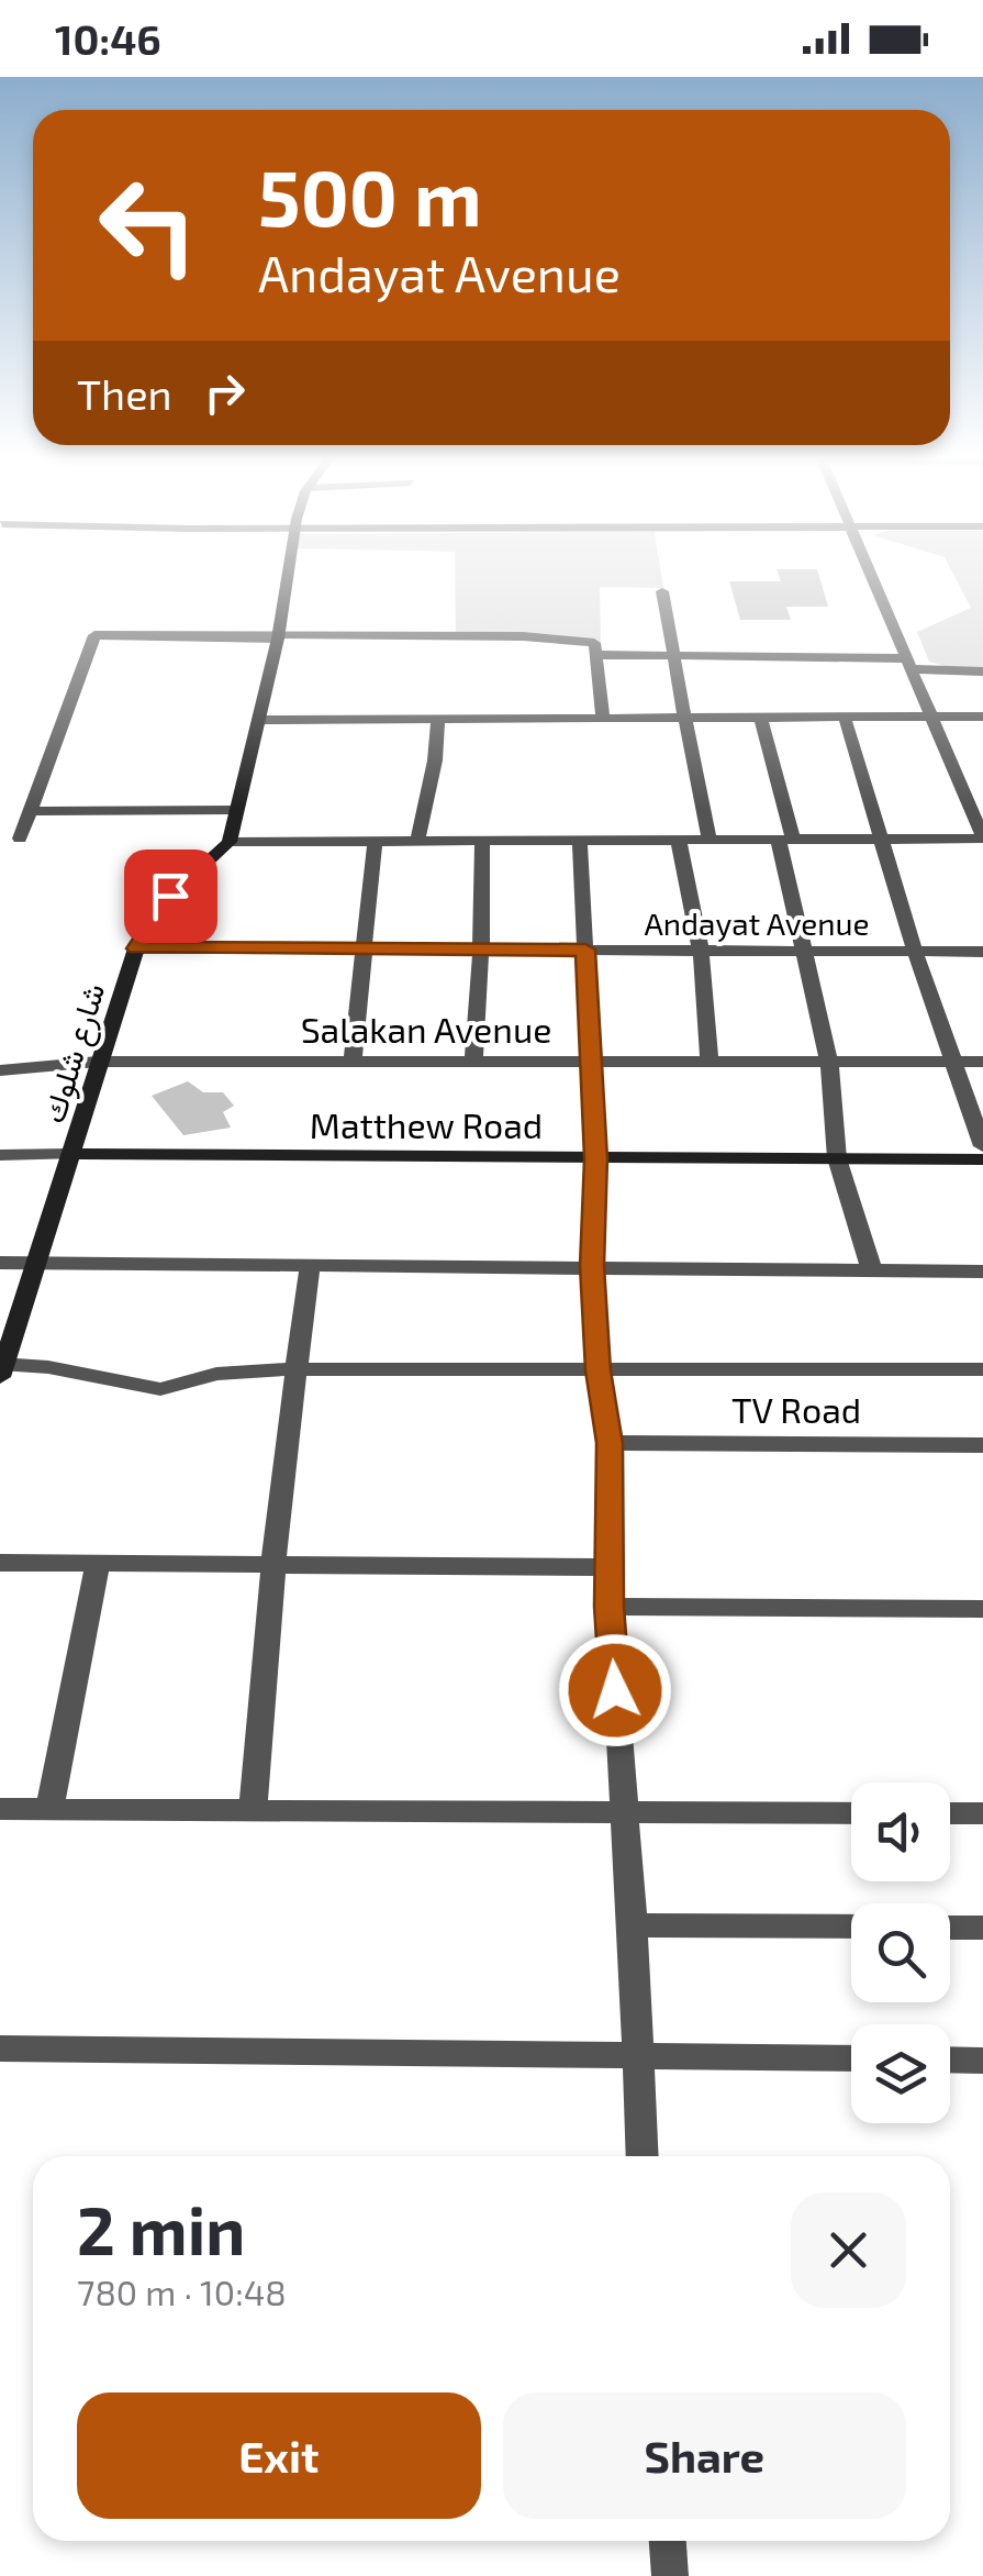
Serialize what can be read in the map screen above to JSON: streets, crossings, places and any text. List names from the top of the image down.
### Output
{
  "streets": {
    "street": [
      "Andayat Avenue",
      "Salakan Avenue",
      "شارع شلوك",
      "Matthew Road",
      "TV Road"
    ]
  },
  "crossings": [
    ["Andayat Avenue", "شارع شلوك"],
    ["Salakan Avenue", "شارع شلوك"],
    ["شارع شلوك", "Matthew Road"]
  ],
  "page": {
    "status": "10:46",
    "turn": ["500 m", "Andayat Avenue"],
    "then": "Then",
    "heading": ["2 min", "780 m · 10:48"],
    "buttons": ["Exit", "Share"]
  }
}
